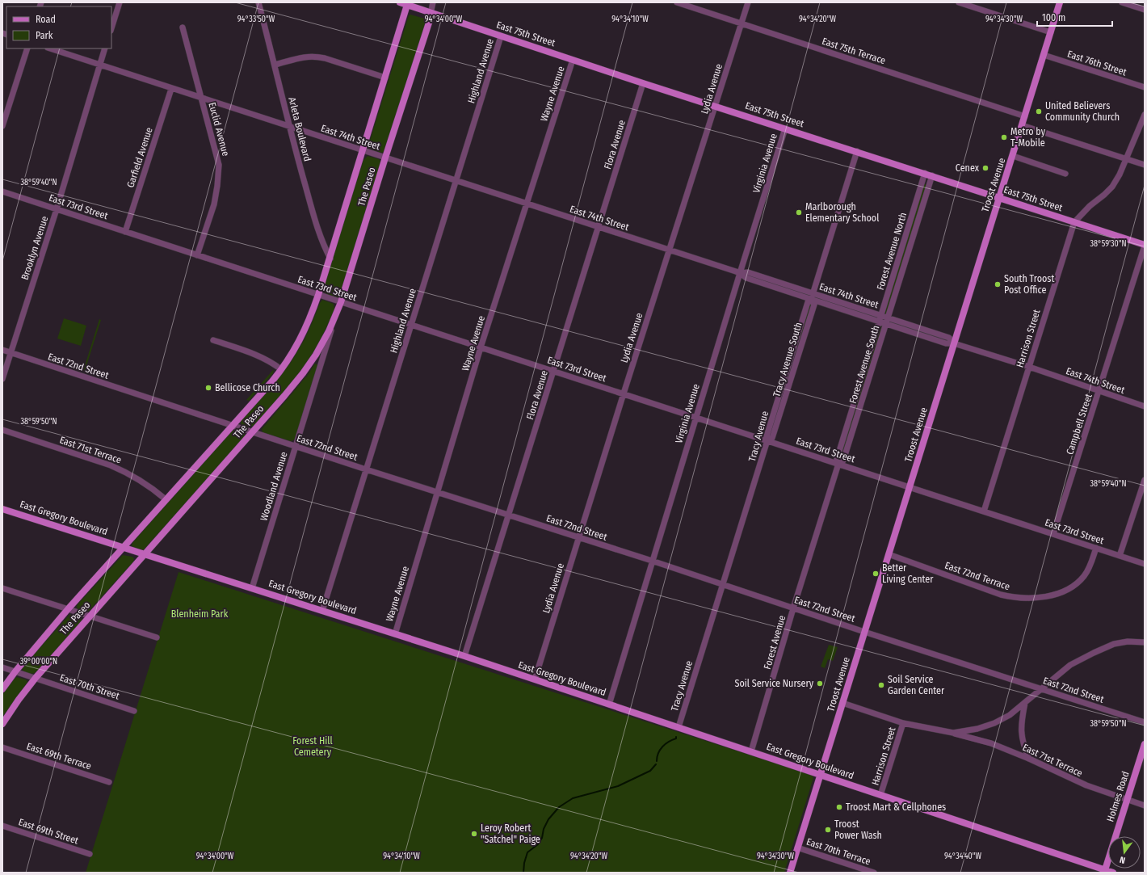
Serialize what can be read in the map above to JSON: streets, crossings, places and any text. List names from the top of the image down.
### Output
{
  "streets": {
    "main road": [
      "East 75th Street",
      "Troost Avenue",
      "The Paseo",
      "East Gregory Boulevard",
      "Holmes Road"
    ],
    "street": [
      "East 75th Terrace",
      "East 76th Street",
      "Highland Avenue",
      "Lydia Avenue",
      "Wayne Avenue",
      "Euclid Avenue",
      "Arleta Boulevard",
      "East 74th Street",
      "Flora Avenue",
      "Garfield Avenue",
      "Virginia Avenue",
      "East 73rd Street",
      "Brooklyn Avenue",
      "Forest Avenue North",
      "Harrison Street",
      "Forest Avenue South",
      "East 72nd Street",
      "Campbell Street",
      "Tracy Avenue",
      "East 71st Terrace",
      "Woodland Avenue",
      "East 72nd Terrace",
      "Forest Avenue",
      "East 70th Street",
      "East 69th Terrace",
      "East 69th Street",
      "East 70th Terrace"
    ]
  },
  "crossings": [
    ["East 75th Street", "Highland Avenue"],
    ["East 75th Street", "Lydia Avenue"],
    ["East 75th Street", "Wayne Avenue"],
    ["East 75th Street", "Flora Avenue"],
    ["East 75th Street", "Virginia Avenue"],
    ["East 75th Street", "Troost Avenue"],
    ["East 75th Street", "The Paseo"],
    ["East 75th Street", "Forest Avenue North"],
    ["East 75th Street", "Harrison Street"],
    ["East 75th Street", "Forest Avenue South"],
    ["East 75th Street", "Campbell Street"],
    ["East 75th Street", "Tracy Avenue"],
    ["East 75th Terrace", "Lydia Avenue"],
    ["East 75th Terrace", "Troost Avenue"],
    ["East 76th Street", "Troost Avenue"],
    ["Highland Avenue", "East 74th Street"],
    ["Highland Avenue", "East 73rd Street"],
    ["Highland Avenue", "East 72nd Street"],
    ["Highland Avenue", "East Gregory Boulevard"],
    ["Lydia Avenue", "East 74th Street"],
    ["Lydia Avenue", "East 73rd Street"],
    ["Lydia Avenue", "East 72nd Street"],
    ["Lydia Avenue", "East Gregory Boulevard"],
    ["Wayne Avenue", "East 74th Street"],
    ["Wayne Avenue", "East 73rd Street"],
    ["Wayne Avenue", "East 72nd Street"],
    ["Wayne Avenue", "East Gregory Boulevard"],
    ["Euclid Avenue", "East 74th Street"],
    ["Euclid Avenue", "East 73rd Street"],
    ["Arleta Boulevard", "East 74th Street"],
    ["Arleta Boulevard", "The Paseo"],
    ["East 74th Street", "Flora Avenue"],
    ["East 74th Street", "Garfield Avenue"],
    ["East 74th Street", "Virginia Avenue"],
    ["East 74th Street", "Troost Avenue"],
    ["East 74th Street", "The Paseo"],
    ["East 74th Street", "Brooklyn Avenue"],
    ["East 74th Street", "Forest Avenue North"],
    ["East 74th Street", "Harrison Street"],
    ["East 74th Street", "Forest Avenue South"],
    ["East 74th Street", "Campbell Street"],
    ["East 74th Street", "Tracy Avenue"],
    ["Flora Avenue", "East 73rd Street"],
    ["Flora Avenue", "East 72nd Street"],
    ["Flora Avenue", "East Gregory Boulevard"],
    ["Garfield Avenue", "East 73rd Street"],
    ["Virginia Avenue", "East 73rd Street"],
    ["Virginia Avenue", "East 72nd Street"],
    ["Virginia Avenue", "East Gregory Boulevard"],
    ["Troost Avenue", "East 73rd Street"],
    ["Troost Avenue", "East 72nd Street"],
    ["Troost Avenue", "East 71st Terrace"],
    ["Troost Avenue", "East Gregory Boulevard"],
    ["Troost Avenue", "East 72nd Terrace"],
    ["Troost Avenue", "East 70th Terrace"],
    ["The Paseo", "East 73rd Street"],
    ["The Paseo", "East 72nd Street"],
    ["The Paseo", "East 71st Terrace"],
    ["The Paseo", "Woodland Avenue"],
    ["The Paseo", "East Gregory Boulevard"],
    ["The Paseo", "East 70th Street"],
    ["East 73rd Street", "Brooklyn Avenue"],
    ["East 73rd Street", "Forest Avenue North"],
    ["East 73rd Street", "Harrison Street"],
    ["East 73rd Street", "Forest Avenue South"],
    ["East 73rd Street", "Campbell Street"],
    ["East 73rd Street", "Tracy Avenue"],
    ["East 73rd Street", "East 72nd Terrace"],
    ["East 73rd Street", "Forest Avenue"],
    ["Brooklyn Avenue", "East 72nd Street"],
    ["Forest Avenue North", "Forest Avenue South"],
    ["Forest Avenue North", "Forest Avenue"],
    ["Harrison Street", "East 71st Terrace"],
    ["Harrison Street", "East Gregory Boulevard"],
    ["Forest Avenue South", "Forest Avenue"],
    ["East 72nd Street", "Tracy Avenue"],
    ["East 72nd Street", "East 71st Terrace"],
    ["East 72nd Street", "Woodland Avenue"],
    ["East 72nd Street", "Forest Avenue"],
    ["Tracy Avenue", "East Gregory Boulevard"],
    ["East 71st Terrace", "Holmes Road"],
    ["Woodland Avenue", "East Gregory Boulevard"],
    ["East Gregory Boulevard", "Forest Avenue"],
    ["East Gregory Boulevard", "Holmes Road"]
  ],
  "parks": ["Blenheim Park", "Forest Hill Cemetery"],
  "places": [
    "United Believers Community Church",
    "Metro by T-Mobile",
    "Cenex",
    "Marlborough Elementary School",
    "South Troost Post Office",
    "Bellicose Church",
    "Better Living Center",
    "Soil Service Nursery",
    "Soil Service Garden Center",
    "Troost Mart & Cellphones",
    "Troost Power Wash",
    "Leroy Robert \"Satchel\" Paige"
  ],
  "legend": ["Road", "Park"],
  "scale_bar": "100 m",
  "north": "bottom",
  "coordinates": [
    "94°33'50\"W",
    "94°34'00\"W",
    "94°34'10\"W",
    "94°34'20\"W",
    "94°34'30\"W",
    "38°59'40\"N",
    "38°59'30\"N",
    "38°59'50\"N",
    "39°00'00\"N",
    "94°34'40\"W"
  ]
}
